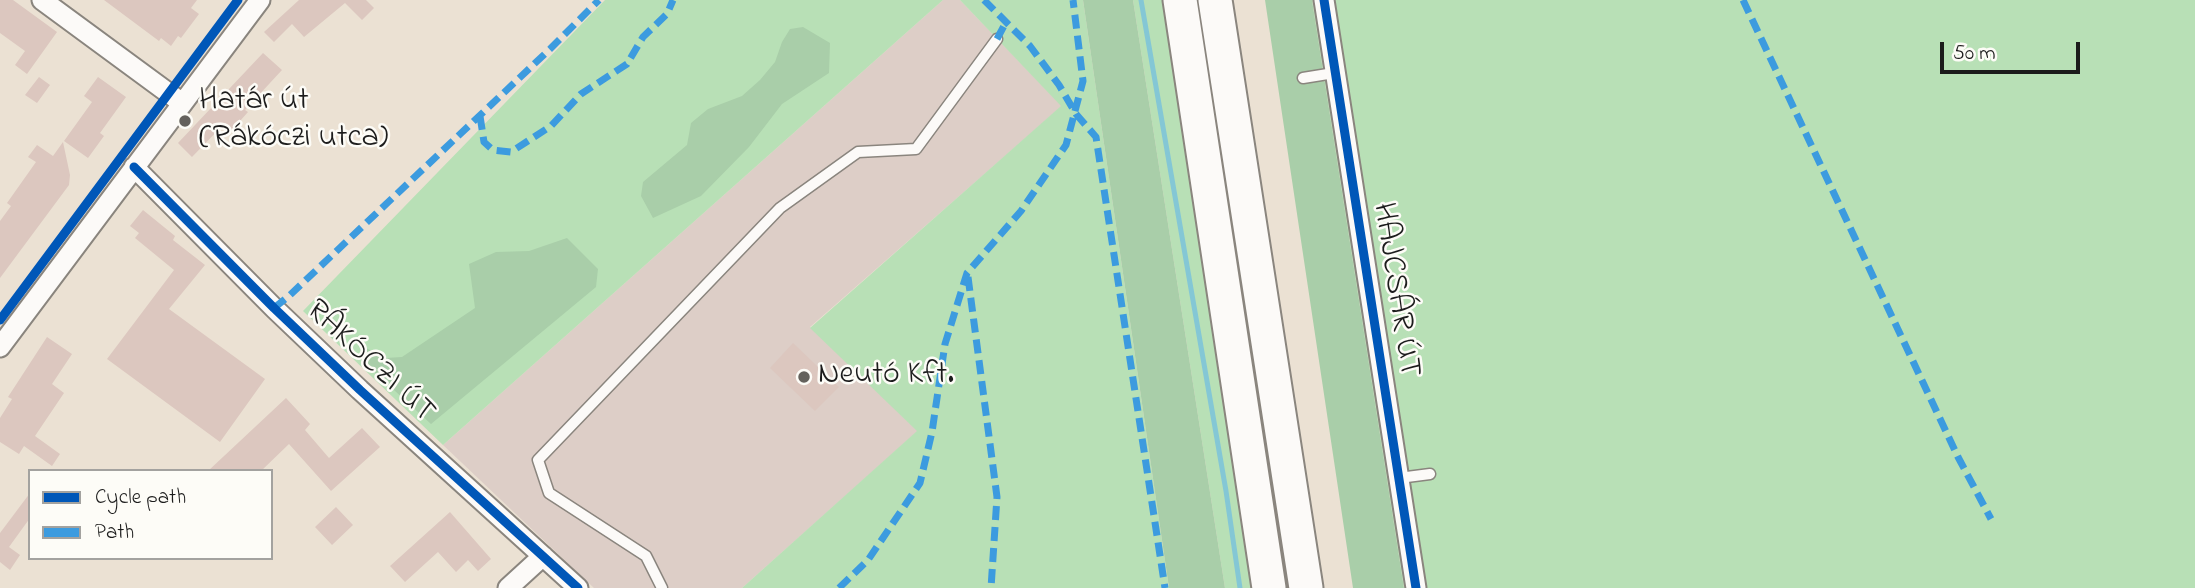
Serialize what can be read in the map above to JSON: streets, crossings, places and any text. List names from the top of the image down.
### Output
{
  "streets": {
    "street": ["HAJCSÁR ÚT", "RÁKÓCZI ÚT"]
  },
  "places": ["Határ út (Rákóczi utca)", "Neutó Kft."],
  "legend": ["Cycle path", "Path"],
  "scale_bar": "50 m"
}
